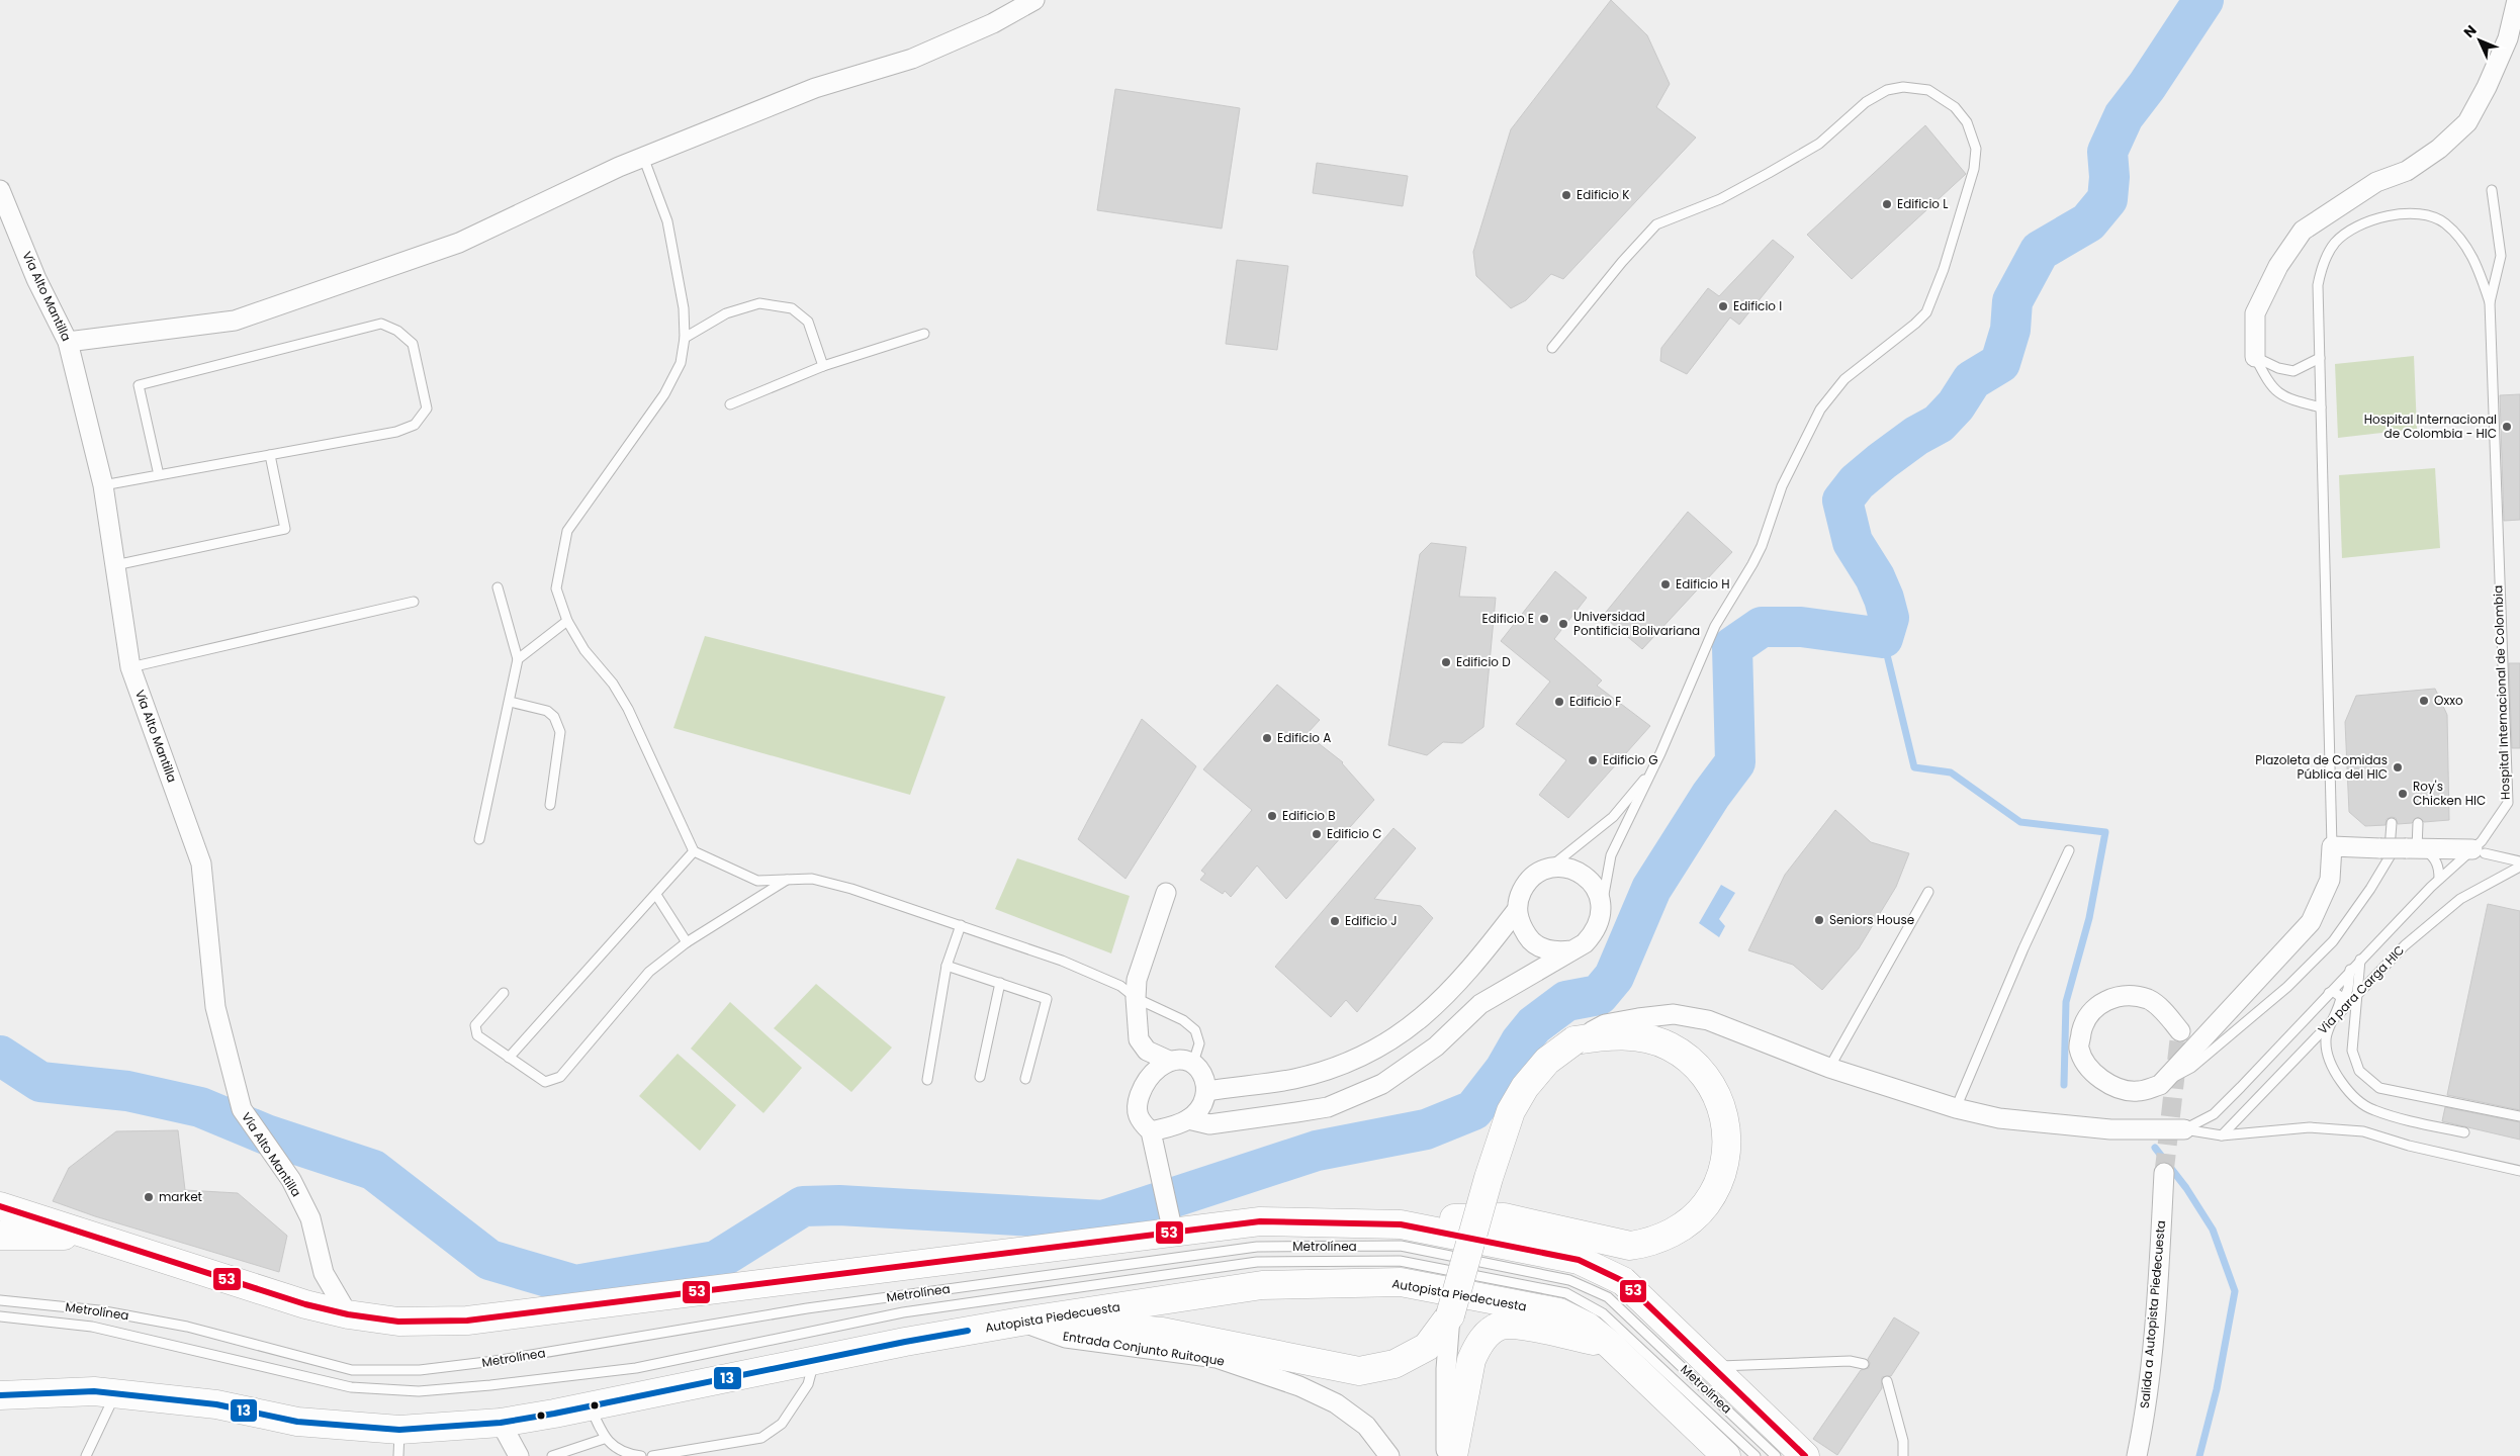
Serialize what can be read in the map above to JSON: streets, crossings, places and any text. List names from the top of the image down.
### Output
{
  "streets": {
    "highway": ["Autopista Piedecuesta"],
    "street": ["Vía Alto Mantilla", "Salida a Autopista Piedecuesta", "Entrada Conjunto Ruitoque"],
    "lane": ["Hospital Internacional de Colombia", "Via para Carga HIC", "Metrolínea"]
  },
  "crossings": [
    ["Autopista Piedecuesta", "Entrada Conjunto Ruitoque"]
  ],
  "places": [
    "Edificio K",
    "Edificio L",
    "Edificio I",
    "Hospital Internacional de Colombia - HIC",
    "Edificio H",
    "Edificio E",
    "Universidad Pontificia Bolivariana",
    "Edificio D",
    "Oxxo",
    "Edificio F",
    "Edificio A",
    "Edificio G",
    "Plazoleta de Comidas Pública del HIC",
    "Roy's Chicken HIC",
    "Edificio B",
    "Edificio C",
    "Seniors House",
    "Edificio J",
    "market"
  ],
  "lines": ["transit line 53", "transit line 13"],
  "north": "top left"
}
